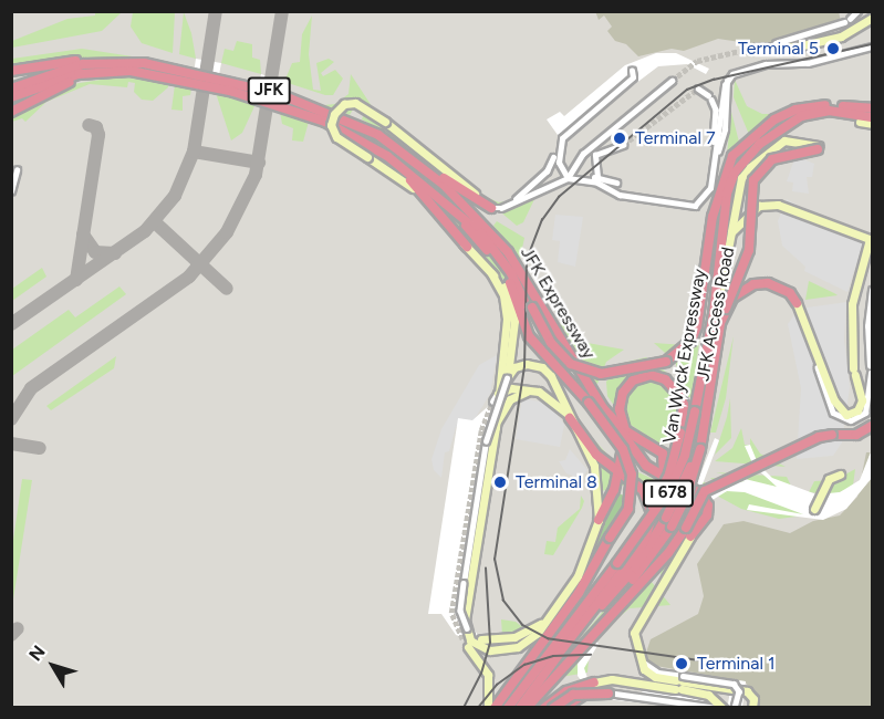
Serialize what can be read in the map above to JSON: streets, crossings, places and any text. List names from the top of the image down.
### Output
{
  "streets": {
    "highway": [
      "JFK",
      "JFK Expressway",
      "Van Wyck Expressway",
      "I 678"
    ],
    "street": ["JFK Access Road"]
  },
  "crossings": [
    ["JFK Access Road", "Van Wyck Expressway"]
  ],
  "places": [
    "Terminal 5",
    "Terminal 7",
    "Terminal 8",
    "Terminal 1"
  ],
  "north": "top left"
}
